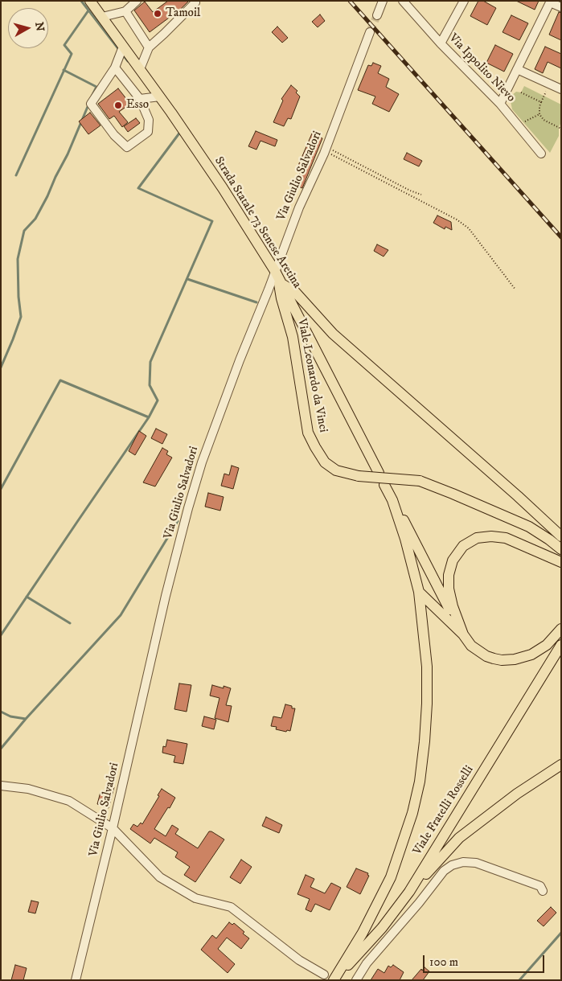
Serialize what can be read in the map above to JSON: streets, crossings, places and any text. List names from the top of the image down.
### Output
{
  "streets": {
    "main road": ["Strada Statale 73 Senese Aretina", "Viale Leonardo da Vinci", "Viale Fratelli Rosselli"],
    "street": ["Via Ippolito Nievo", "Via Giulio Salvadori"]
  },
  "crossings": [
    ["Via Giulio Salvadori", "Strada Statale 73 Senese Aretina"],
    ["Via Giulio Salvadori", "Viale Leonardo da Vinci"],
    ["Strada Statale 73 Senese Aretina", "Viale Leonardo da Vinci"]
  ],
  "places": ["Tamoil", "Esso"],
  "scale_bar": "100 m",
  "north": "right"
}
